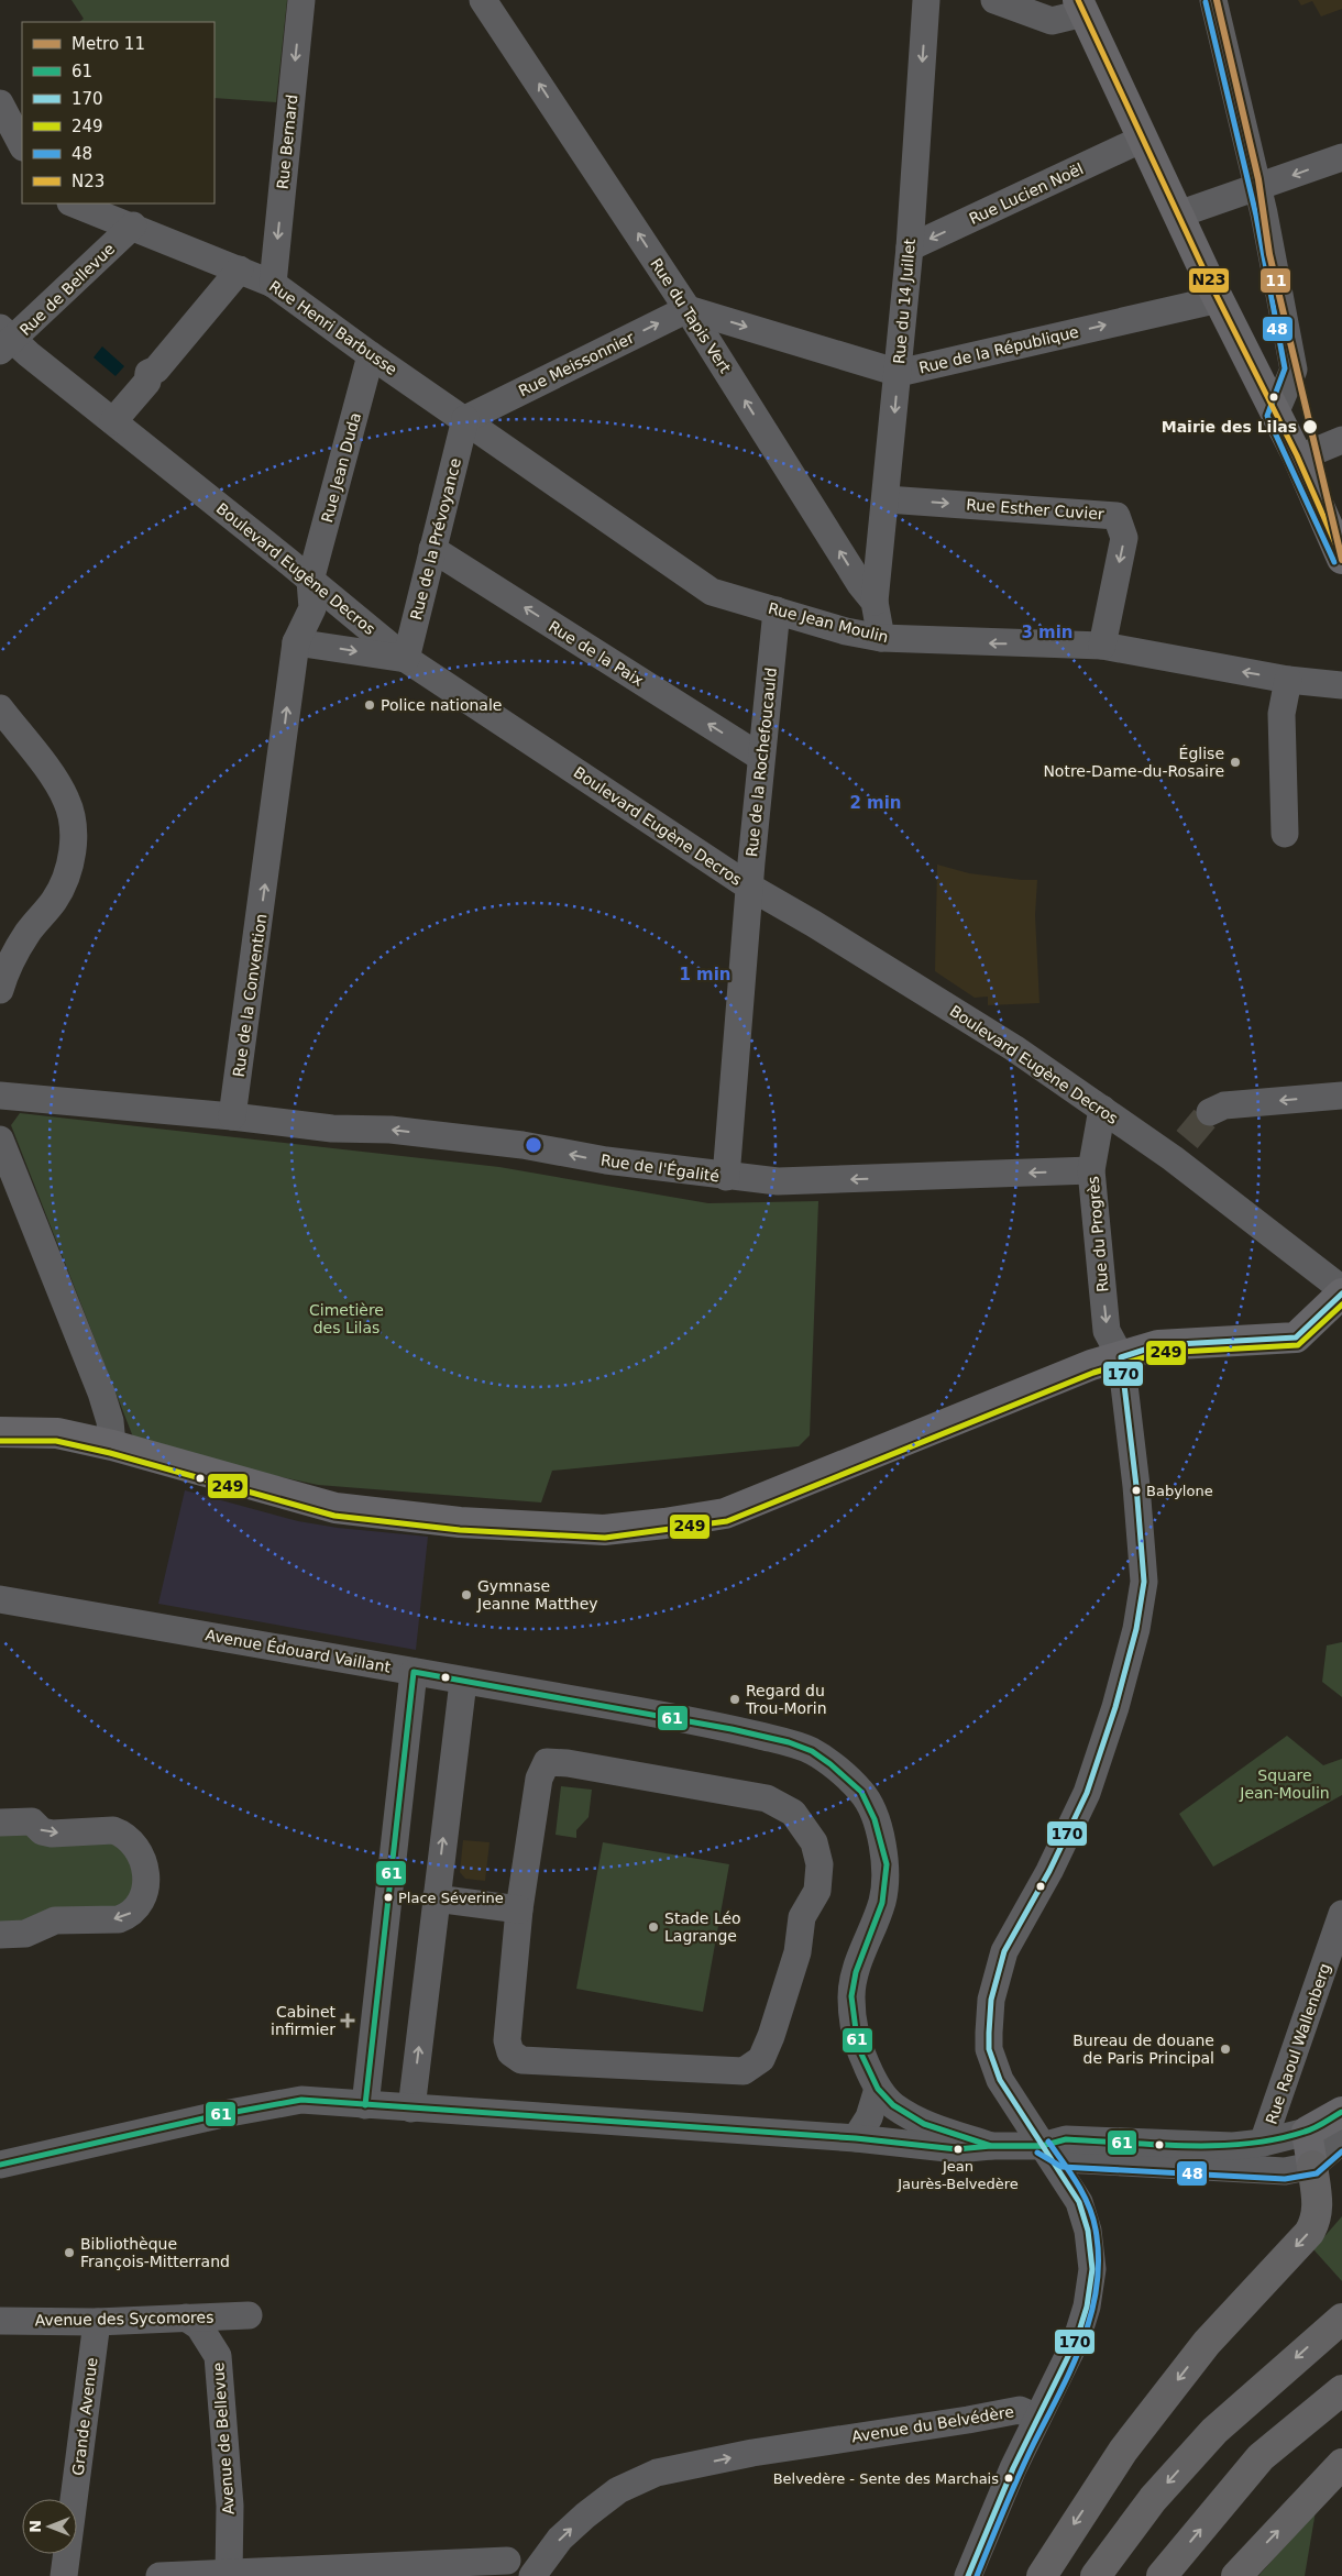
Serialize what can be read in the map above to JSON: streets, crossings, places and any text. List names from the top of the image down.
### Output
{
  "streets": {
    "street": [
      "Rue Bernard",
      "Rue Lucien Noël",
      "Rue de Bellevue",
      "Rue du 14 Juillet",
      "Rue du Tapis Vert",
      "Rue Henri Barbusse",
      "Rue de la République",
      "Rue Meissonnier",
      "Rue Jean Duda",
      "Rue Esther Cuvier",
      "Rue de la Prévoyance",
      "Boulevard Eugène Decros",
      "Rue Jean Moulin",
      "Rue de la Paix",
      "Rue de la Rochefoucauld",
      "Rue de la Convention",
      "Rue de l'Égalité",
      "Rue du Progrès",
      "Avenue Édouard Vaillant",
      "Rue Raoul Wallenberg",
      "Avenue des Sycomores",
      "Grande Avenue",
      "Avenue du Belvédère",
      "Avenue de Bellevue"
    ]
  },
  "crossings": [
    ["Rue Bernard", "Rue Henri Barbusse"],
    ["Rue Lucien Noël", "Rue du 14 Juillet"],
    ["Rue de Bellevue", "Rue Henri Barbusse"],
    ["Rue de Bellevue", "Boulevard Eugène Decros"],
    ["Rue du 14 Juillet", "Rue du Tapis Vert"],
    ["Rue du 14 Juillet", "Rue de la République"],
    ["Rue du 14 Juillet", "Rue Esther Cuvier"],
    ["Rue du Tapis Vert", "Rue de la République"],
    ["Rue du Tapis Vert", "Rue Meissonnier"],
    ["Rue Henri Barbusse", "Rue Meissonnier"],
    ["Rue Henri Barbusse", "Rue Jean Duda"],
    ["Rue Henri Barbusse", "Rue de la Prévoyance"],
    ["Rue Henri Barbusse", "Rue Jean Moulin"],
    ["Rue de la République", "Rue Meissonnier"],
    ["Rue Meissonnier", "Rue de la Prévoyance"],
    ["Rue Meissonnier", "Rue Jean Moulin"],
    ["Rue Jean Duda", "Boulevard Eugène Decros"],
    ["Rue Jean Duda", "Rue de la Convention"],
    ["Rue Esther Cuvier", "Rue Jean Moulin"],
    ["Rue de la Prévoyance", "Boulevard Eugène Decros"],
    ["Rue de la Prévoyance", "Rue Jean Moulin"],
    ["Rue de la Prévoyance", "Rue de la Paix"],
    ["Boulevard Eugène Decros", "Rue de la Rochefoucauld"],
    ["Boulevard Eugène Decros", "Rue de la Convention"],
    ["Boulevard Eugène Decros", "Rue du Progrès"],
    ["Rue Jean Moulin", "Rue de la Rochefoucauld"],
    ["Rue de la Paix", "Rue de la Rochefoucauld"],
    ["Rue de la Rochefoucauld", "Rue de l'Égalité"],
    ["Rue de la Convention", "Rue de l'Égalité"],
    ["Rue de l'Égalité", "Rue du Progrès"],
    ["Rue du Progrès", "Avenue du Belvédère"],
    ["Avenue des Sycomores", "Grande Avenue"],
    ["Avenue des Sycomores", "Avenue de Bellevue"]
  ],
  "one_way": [
    "Rue Bernard",
    "Rue Lucien Noël",
    "Rue du 14 Juillet",
    "Rue du Tapis Vert",
    "Rue de la République",
    "Rue Meissonnier",
    "Rue Jean Moulin",
    "Rue de la Paix",
    "Rue de la Convention",
    "Rue de l'Égalité",
    "Rue du Progrès"
  ],
  "parks": ["Cimetière des Lilas", "Square Jean-Moulin"],
  "places": {
    "other": [
      "Mairie des Lilas",
      "Police nationale",
      "Église Notre-Dame-du-Rosaire",
      "Babylone",
      "Gymnase Jeanne Matthey",
      "Regard du Trou-Morin",
      "Place Séverine",
      "Stade Léo Lagrange",
      "Bureau de douane de Paris Principal",
      "Jean Jaurès-Belvedère",
      "Bibliothèque François-Mitterrand",
      "Belvedère - Sente des Marchais"
    ],
    "health": ["Cabinet infirmier"]
  },
  "lines": [
    "metro line 11",
    "transit line N23",
    "transit line 48",
    "transit line 170",
    "transit line 249",
    "transit line 61"
  ],
  "legend": [
    "Metro 11",
    "61",
    "170",
    "249",
    "48",
    "N23"
  ],
  "north": "left",
  "rings": ["3 min", "2 min", "1 min"]
}
